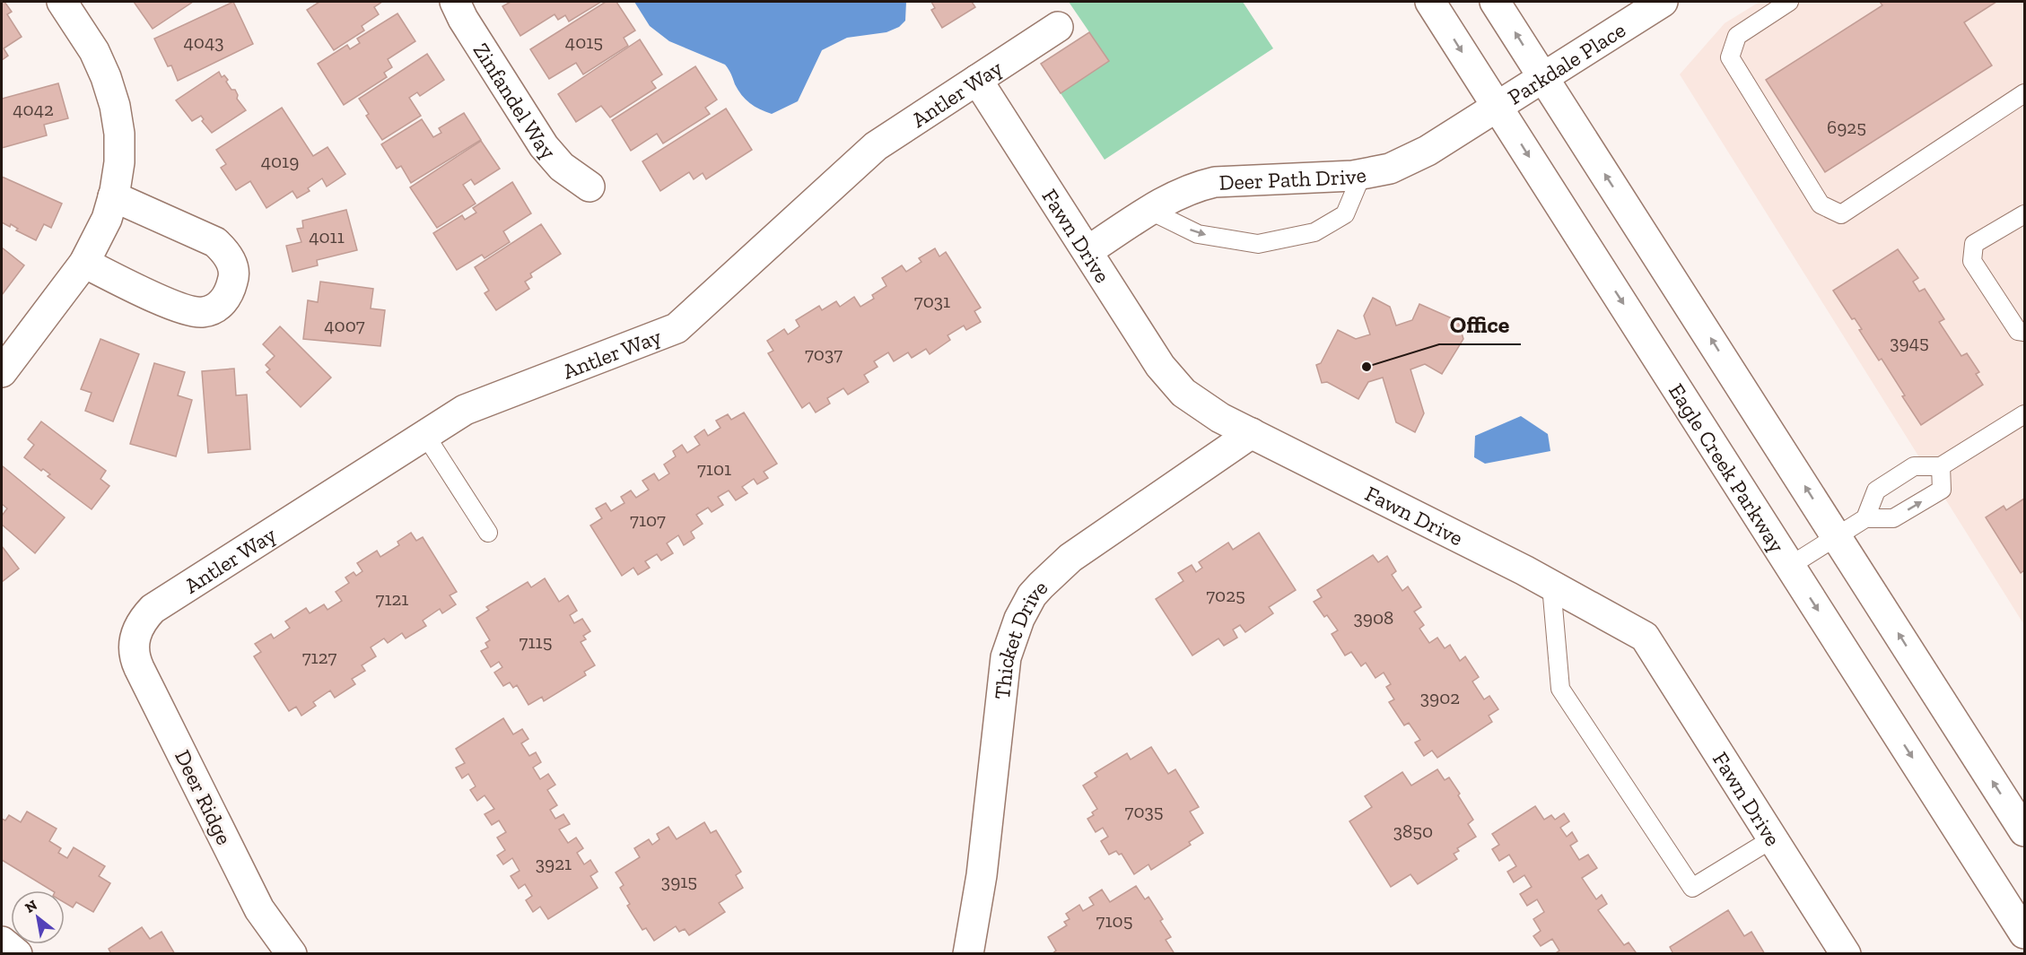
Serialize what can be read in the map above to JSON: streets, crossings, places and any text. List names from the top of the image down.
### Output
{
  "streets": {
    "street": [
      "Parkdale Place",
      "Antler Way",
      "Zinfandel Way",
      "Deer Path Drive",
      "Fawn Drive",
      "Eagle Creek Parkway",
      "Thicket Drive",
      "Deer Ridge"
    ]
  },
  "crossings": [
    ["Parkdale Place", "Deer Path Drive"],
    ["Parkdale Place", "Eagle Creek Parkway"],
    ["Antler Way", "Fawn Drive"],
    ["Antler Way", "Deer Ridge"],
    ["Deer Path Drive", "Fawn Drive"],
    ["Deer Path Drive", "Eagle Creek Parkway"],
    ["Fawn Drive", "Thicket Drive"]
  ],
  "places": ["Office"],
  "house_numbers": [
    "4043",
    "4015",
    "4042",
    "6925",
    "4019",
    "4011",
    "7031",
    "4007",
    "3945",
    "7037",
    "7101",
    "7107",
    "7025",
    "7121",
    "3908",
    "7115",
    "7127",
    "3902",
    "7035",
    "3850",
    "3921",
    "3915",
    "7105"
  ],
  "north": "top left"
}
